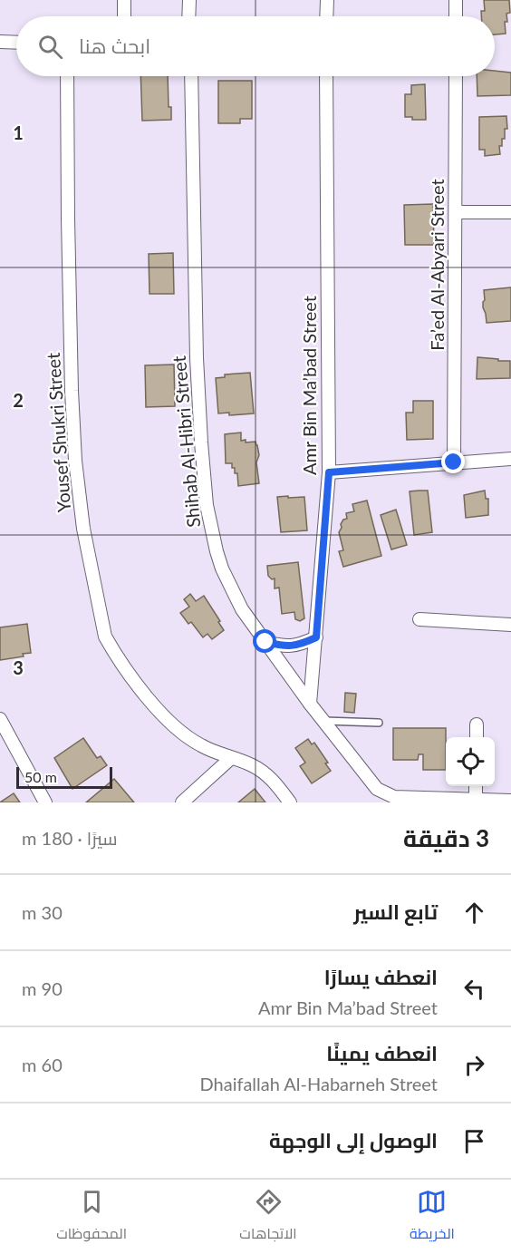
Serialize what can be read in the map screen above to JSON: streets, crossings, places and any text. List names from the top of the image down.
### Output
{
  "streets": {
    "street": [
      "Fa’ed Al-Abyari Street",
      "Amr Bin Ma’bad Street",
      "Yousef Shukri Street",
      "Shihab Al-Hibri Street"
    ]
  },
  "crossings": [
    ["Amr Bin Ma’bad Street", "Shihab Al-Hibri Street"]
  ],
  "scale_bar": "50 m",
  "page": {
    "search": "ابحث هنا",
    "scale": "50 m",
    "heading": ["3 دقيقة", "سيرًا · 180 m"],
    "list": [
      ["تابع السير", "30 m"],
      ["انعطف يسارًا", "Amr Bin Ma’bad Street", "90 m"],
      ["انعطف يمينًا", "Dhaifallah Al-Habarneh Street", "60 m"],
      "الوصول إلى الوجهة"
    ],
    "nav": ["الخريطة", "الاتجاهات", "المحفوظات"]
  },
  "grid": {
    "rows": ["1", "2", "3"]
  }
}
